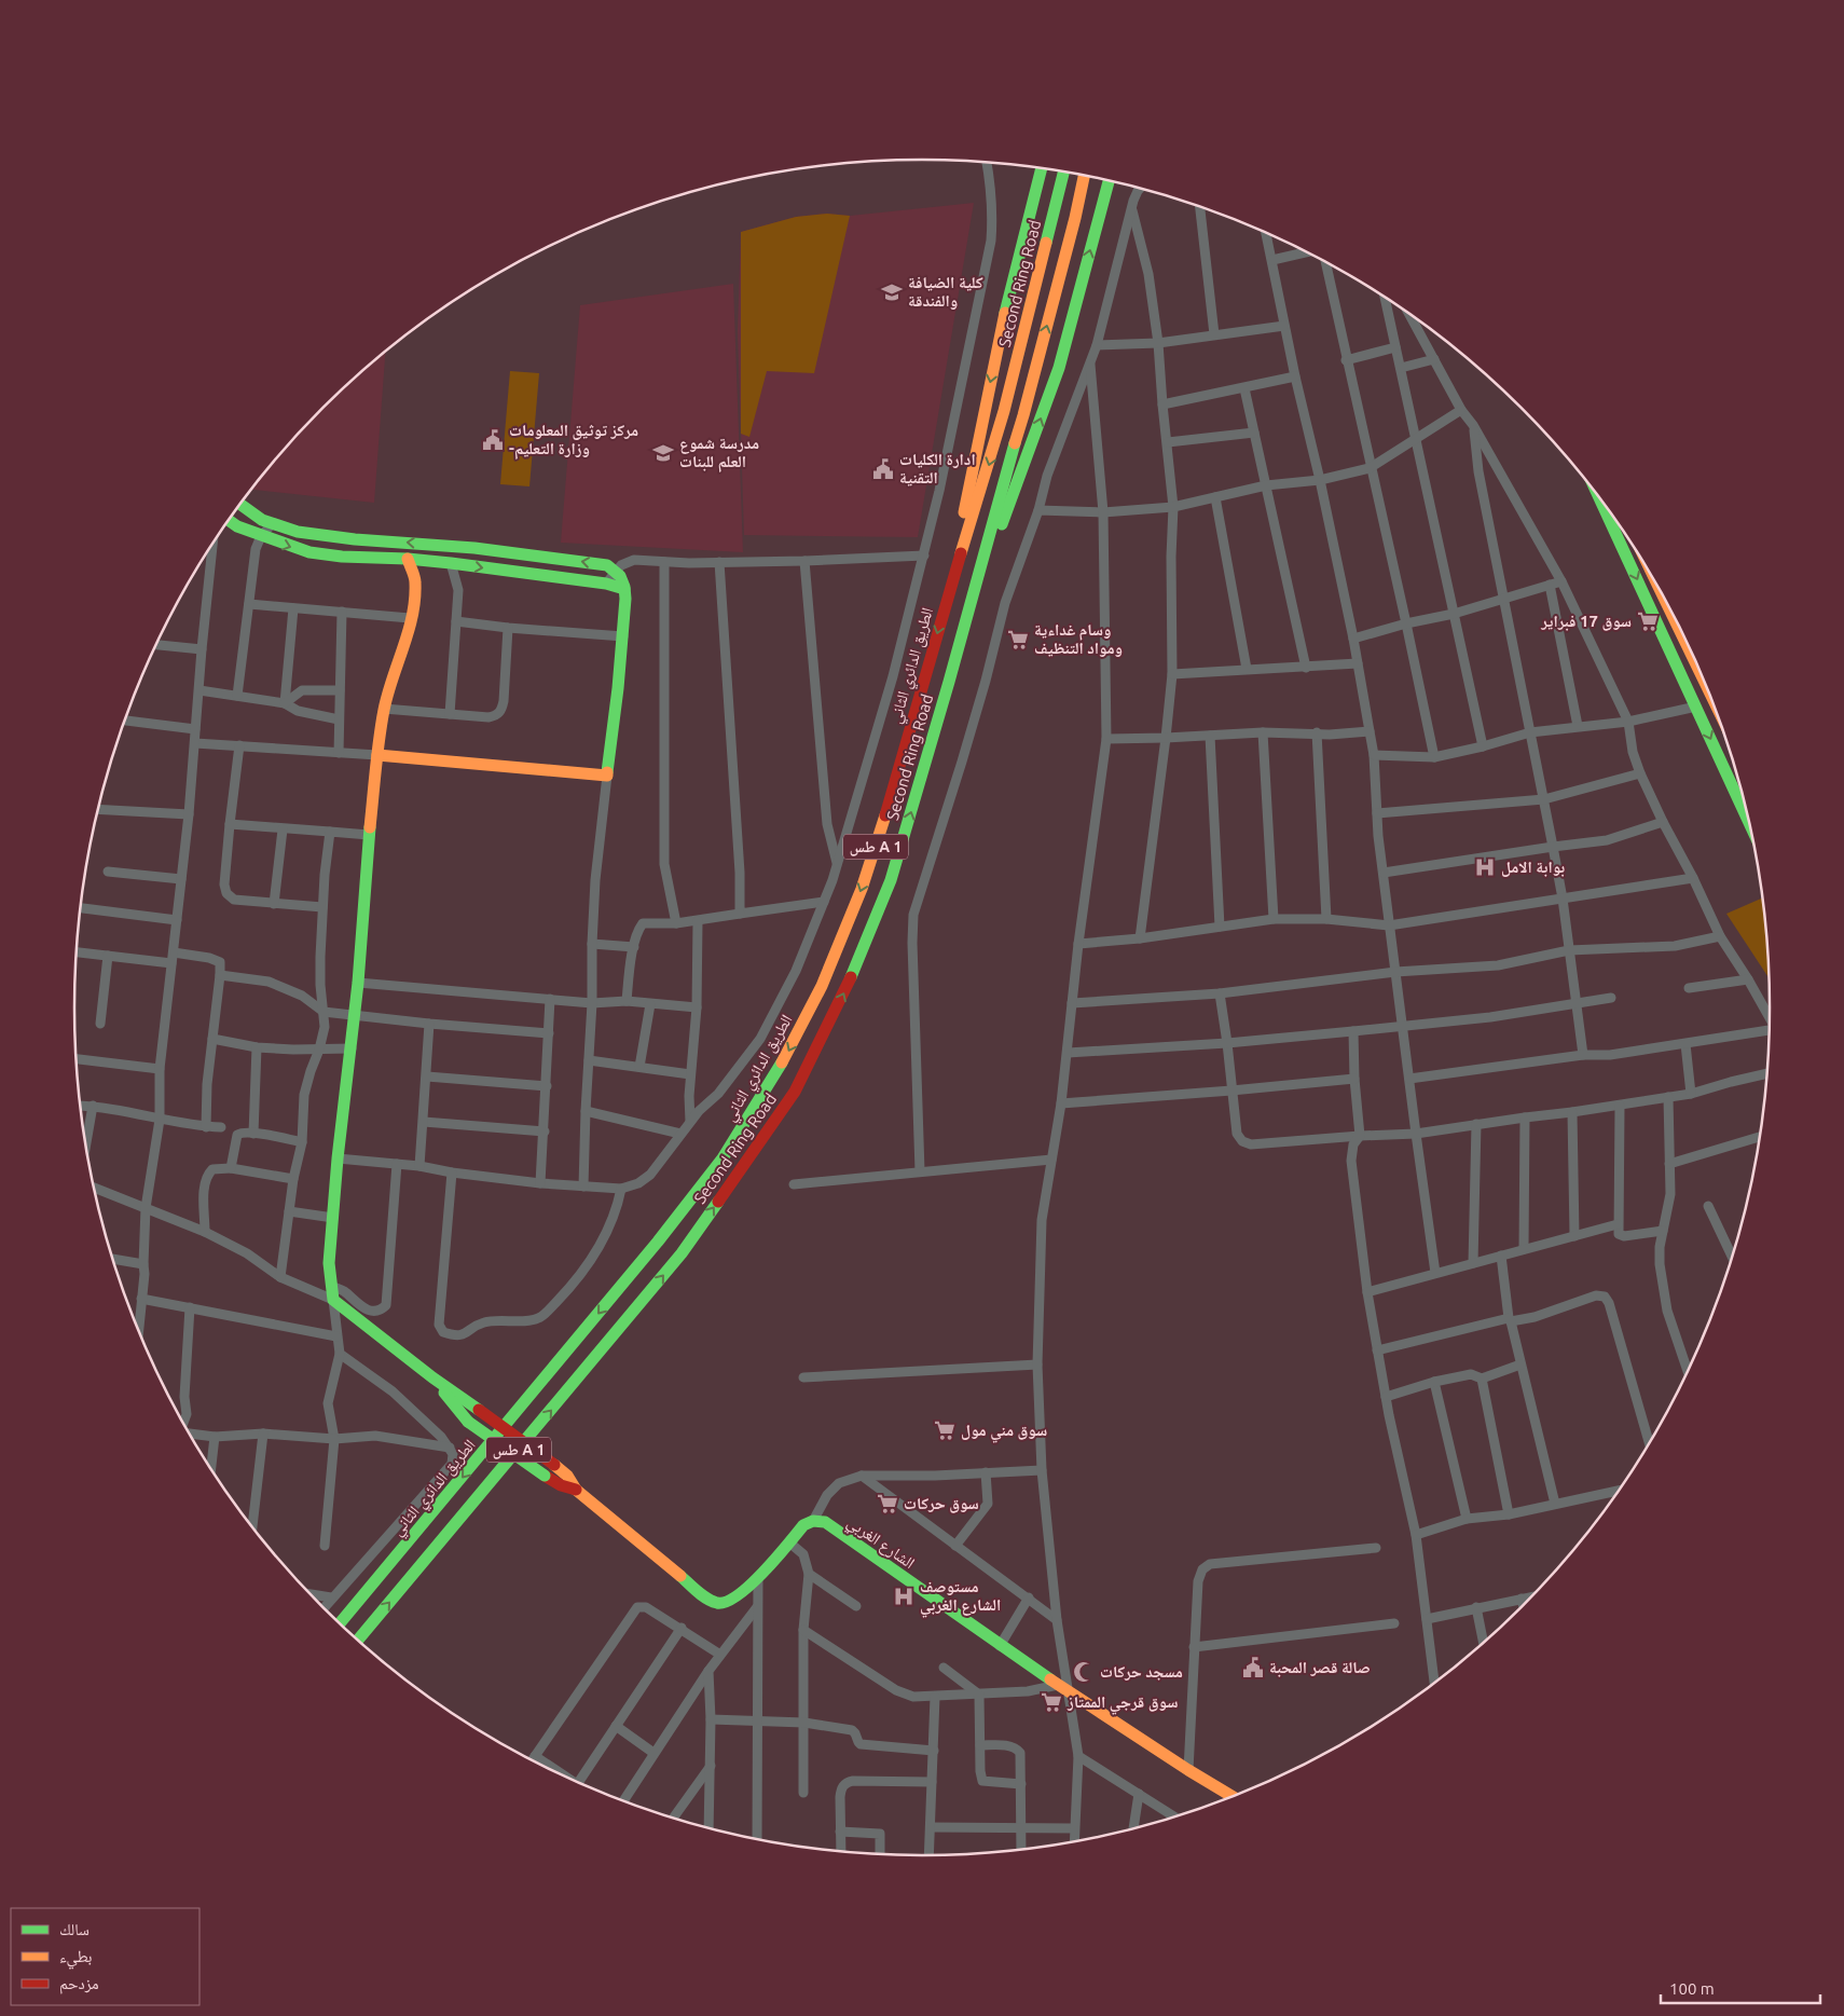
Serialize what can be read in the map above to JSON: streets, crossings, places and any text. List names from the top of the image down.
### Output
{
  "streets": {
    "main road": [
      "Second Ring Road",
      "الطريق الدائري الثاني",
      "طس A 1",
      "الشارع الغربي"
    ]
  },
  "crossings": [
    ["Second Ring Road", "الطريق الدائري الثاني"]
  ],
  "one_way": ["الطريق الدائري الثاني"],
  "places": {
    "school or university": ["كلية الضيافة والفندقة", "مدرسة شموع العلم للبنات"],
    "public building": ["مركز توثيق المعلومات -وزارة التعليم", "ادارة الكليات التقنية", "صالة قصر المحبة"],
    "supermarket": [
      "سوق 17 فبراير",
      "وسام غداءية ومواد التنظيف",
      "سوق مني مول",
      "سوق حركات",
      "سوق قرجي الممتاز"
    ],
    "hospital": ["بوابة الامل", "مستوصف الشارع الغربي"],
    "mosque": ["مسجد حركات"]
  },
  "legend": ["سالك", "بطيء", "مزدحم"],
  "scale_bar": "100 m"
}
